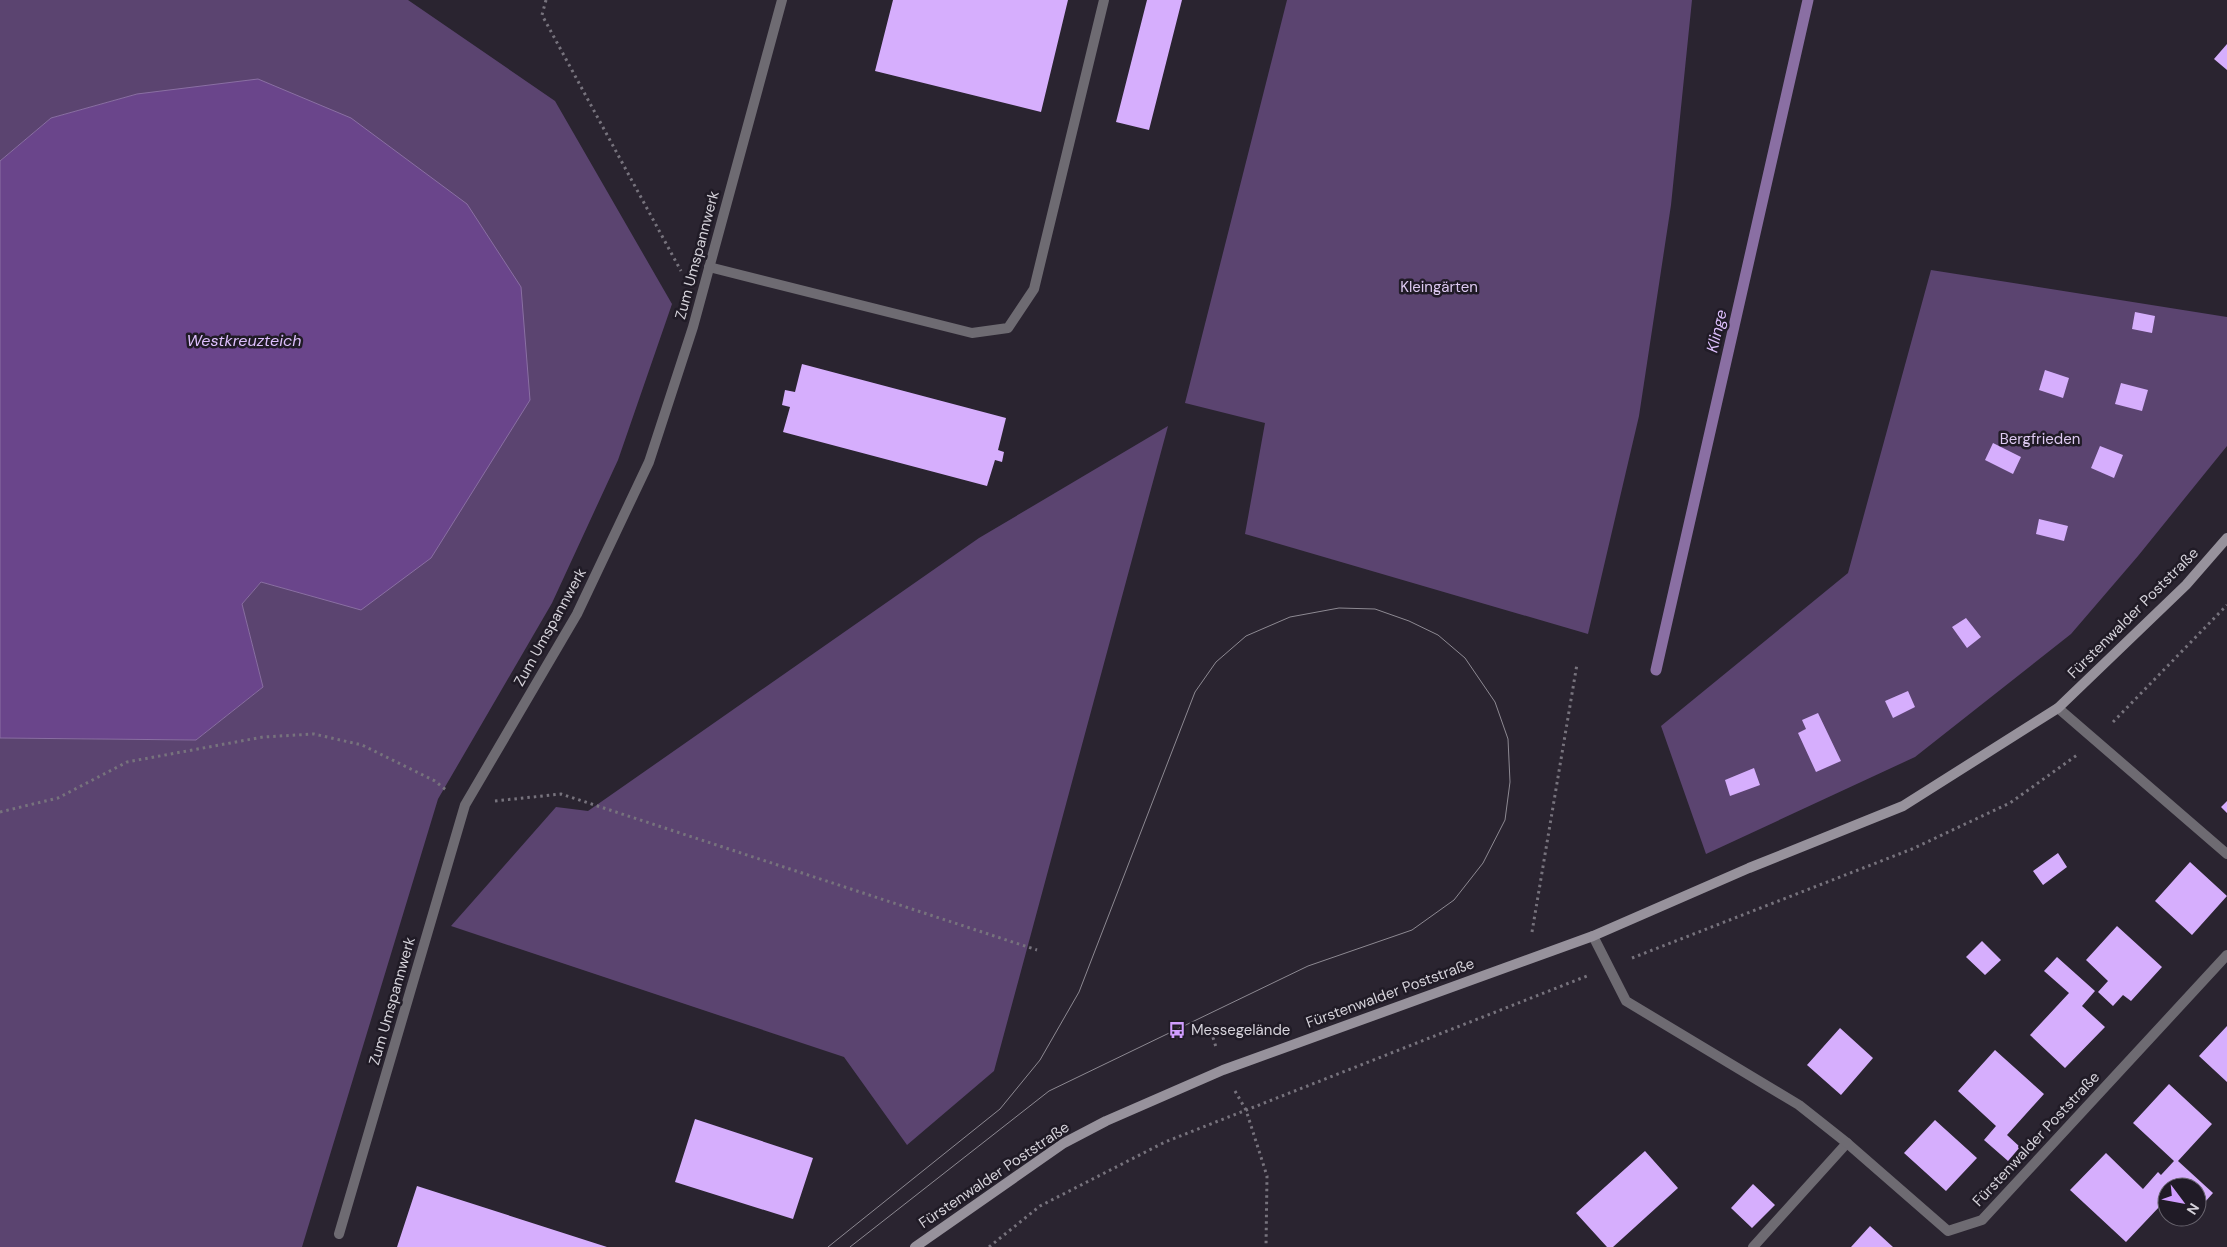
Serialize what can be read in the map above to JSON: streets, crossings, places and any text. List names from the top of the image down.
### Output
{
  "streets": {
    "street": ["Zum Umspannwerk", "Fürstenwalder Poststraße"]
  },
  "water": ["Klinge", "Westkreuzteich"],
  "parks": ["Kleingärten", "Bergfrieden"],
  "places": {
    "bus stop": ["Messegelände"]
  },
  "north": "bottom right"
}
